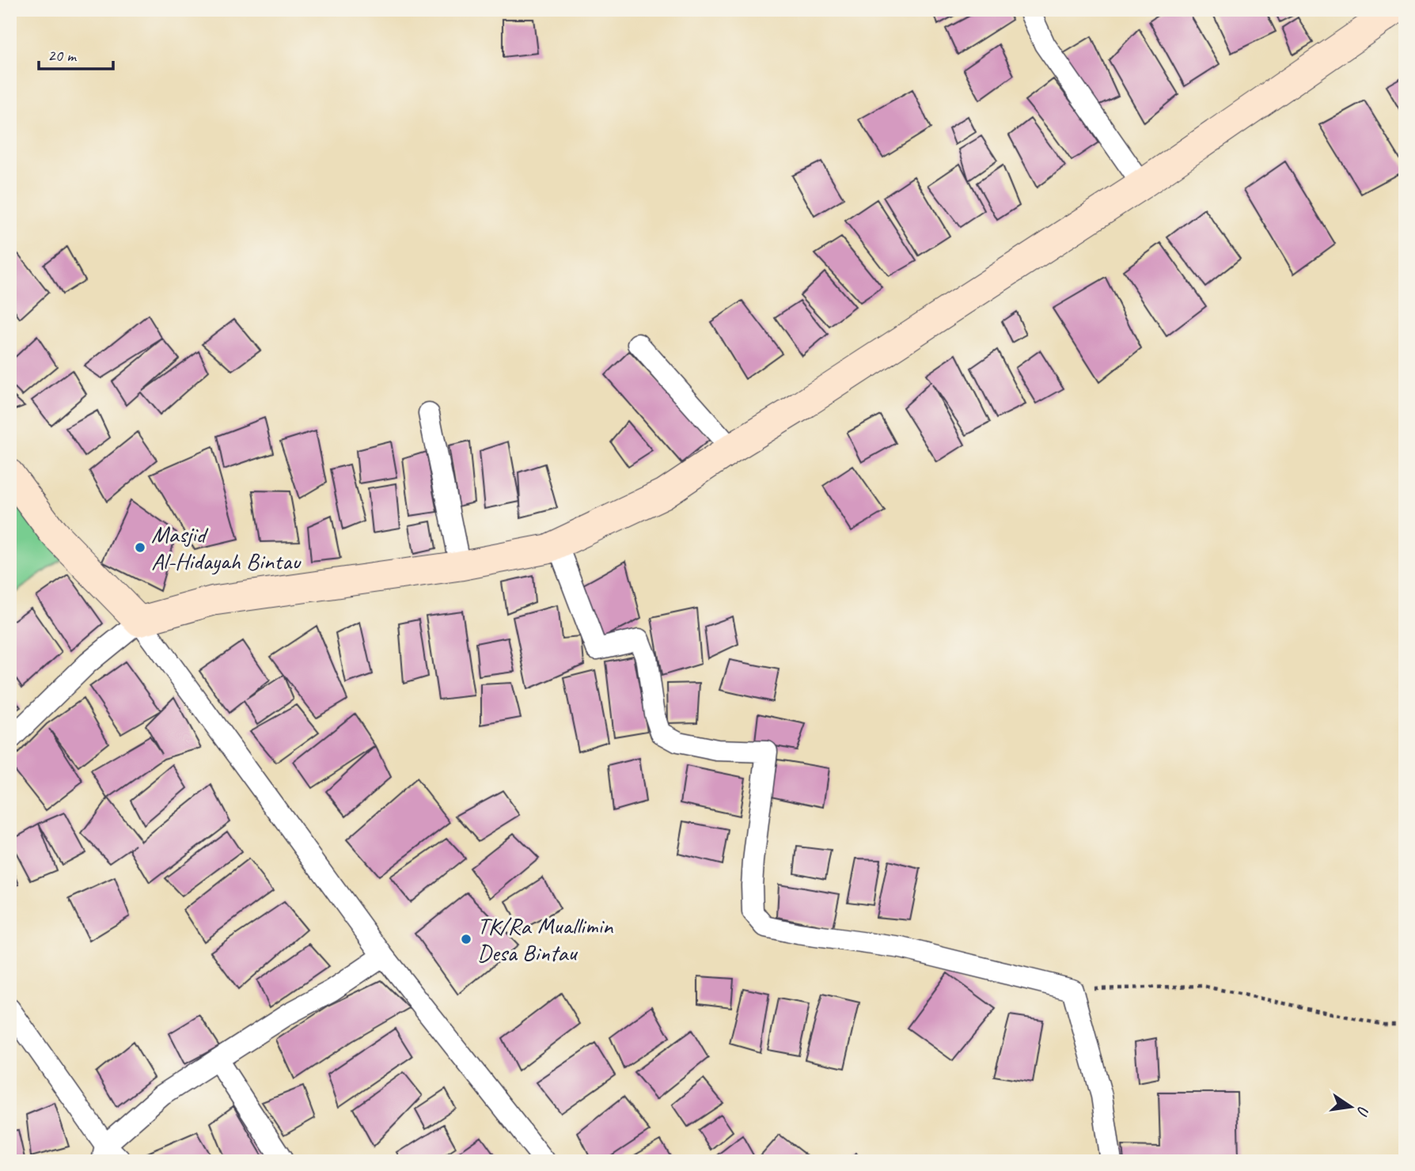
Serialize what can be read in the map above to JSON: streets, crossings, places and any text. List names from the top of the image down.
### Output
{
  "places": ["Masjid Al-Hidayah Bintau", "TK/Ra Muallimin Desa Bintau"],
  "scale_bar": "20 m",
  "north": "right"
}
